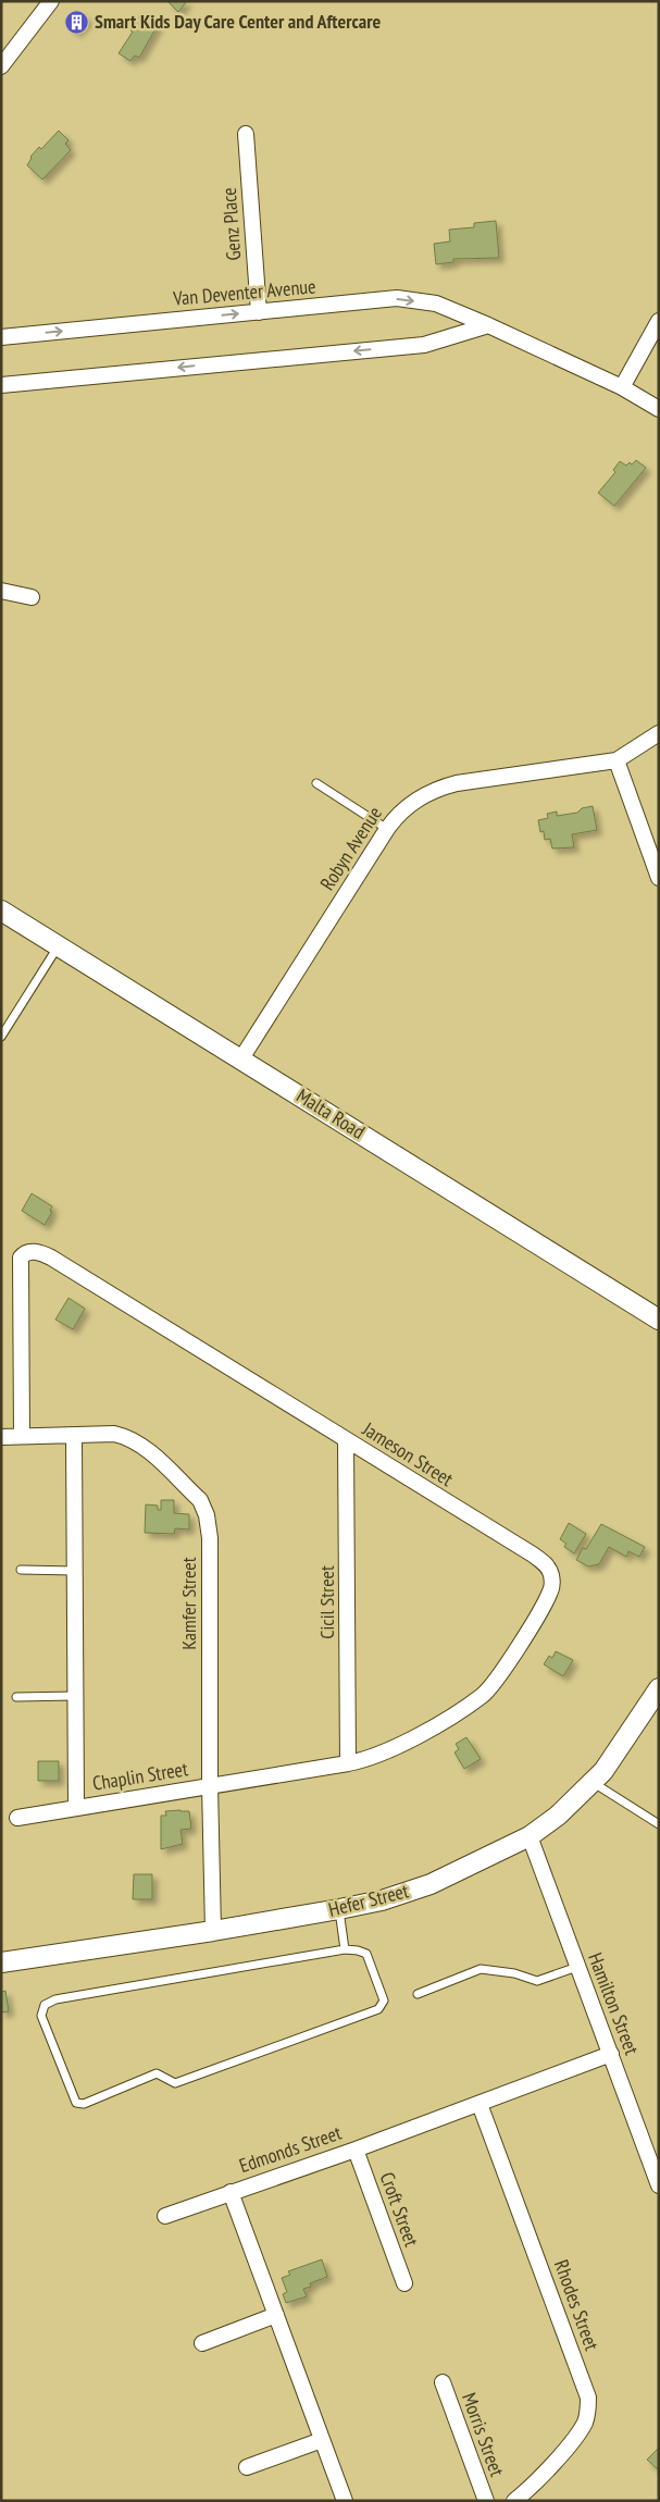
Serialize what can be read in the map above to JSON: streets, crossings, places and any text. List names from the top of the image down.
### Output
{
  "streets": {
    "street": [
      "Genz Place",
      "Van Deventer Avenue",
      "Robyn Avenue",
      "Malta Road",
      "Jameson Street",
      "Cicil Street",
      "Kamfer Street",
      "Chaplin Street",
      "Hefer Street",
      "Hamilton Street",
      "Edmonds Street",
      "Croft Street",
      "Rhodes Street",
      "Morris Street"
    ]
  },
  "crossings": [
    ["Genz Place", "Van Deventer Avenue"],
    ["Robyn Avenue", "Malta Road"],
    ["Jameson Street", "Cicil Street"],
    ["Jameson Street", "Kamfer Street"],
    ["Jameson Street", "Chaplin Street"],
    ["Kamfer Street", "Chaplin Street"],
    ["Kamfer Street", "Hefer Street"],
    ["Hefer Street", "Hamilton Street"],
    ["Hamilton Street", "Edmonds Street"],
    ["Edmonds Street", "Croft Street"],
    ["Edmonds Street", "Rhodes Street"]
  ],
  "places": {
    "building": ["Smart Kids Day Care Center and Aftercare"]
  }
}
